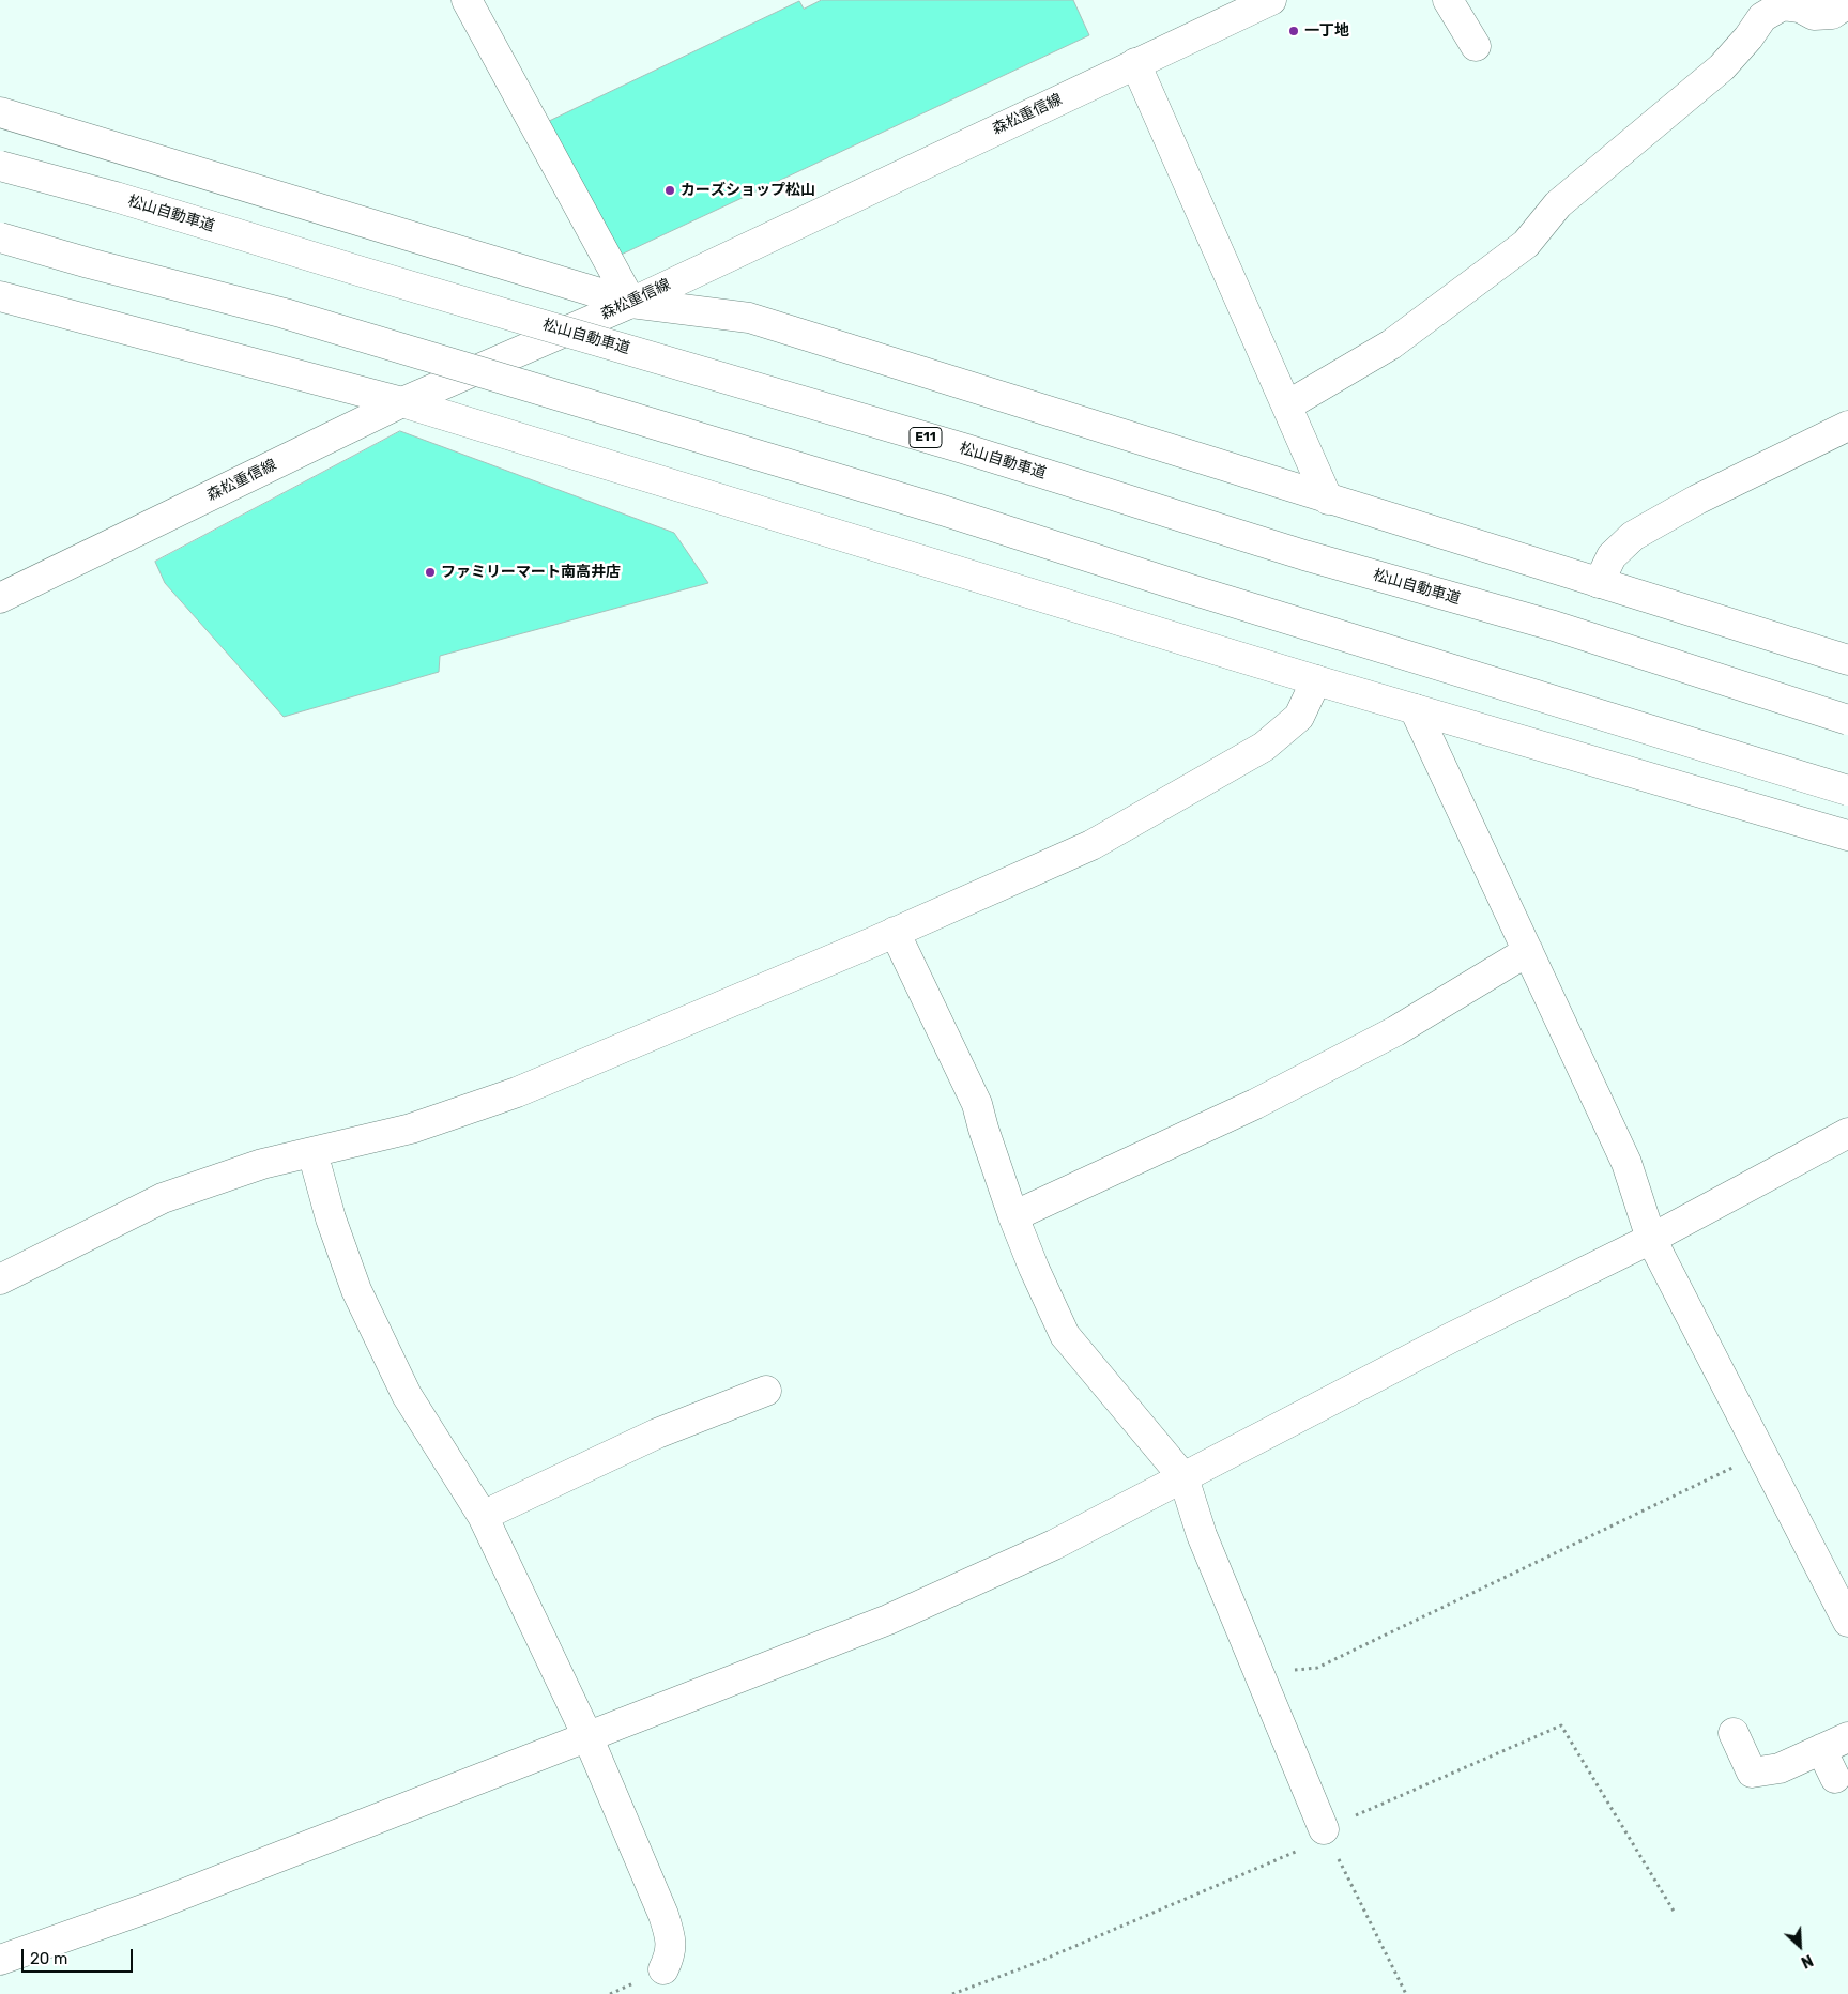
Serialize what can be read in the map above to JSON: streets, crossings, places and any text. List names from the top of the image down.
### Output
{
  "streets": {
    "main road": ["森松重信線", "松山自動車道", "E11"]
  },
  "places": ["一丁地", "カーズショップ松山", "ファミリーマート南高井店"],
  "scale_bar": "20 m",
  "north": "bottom right"
}
